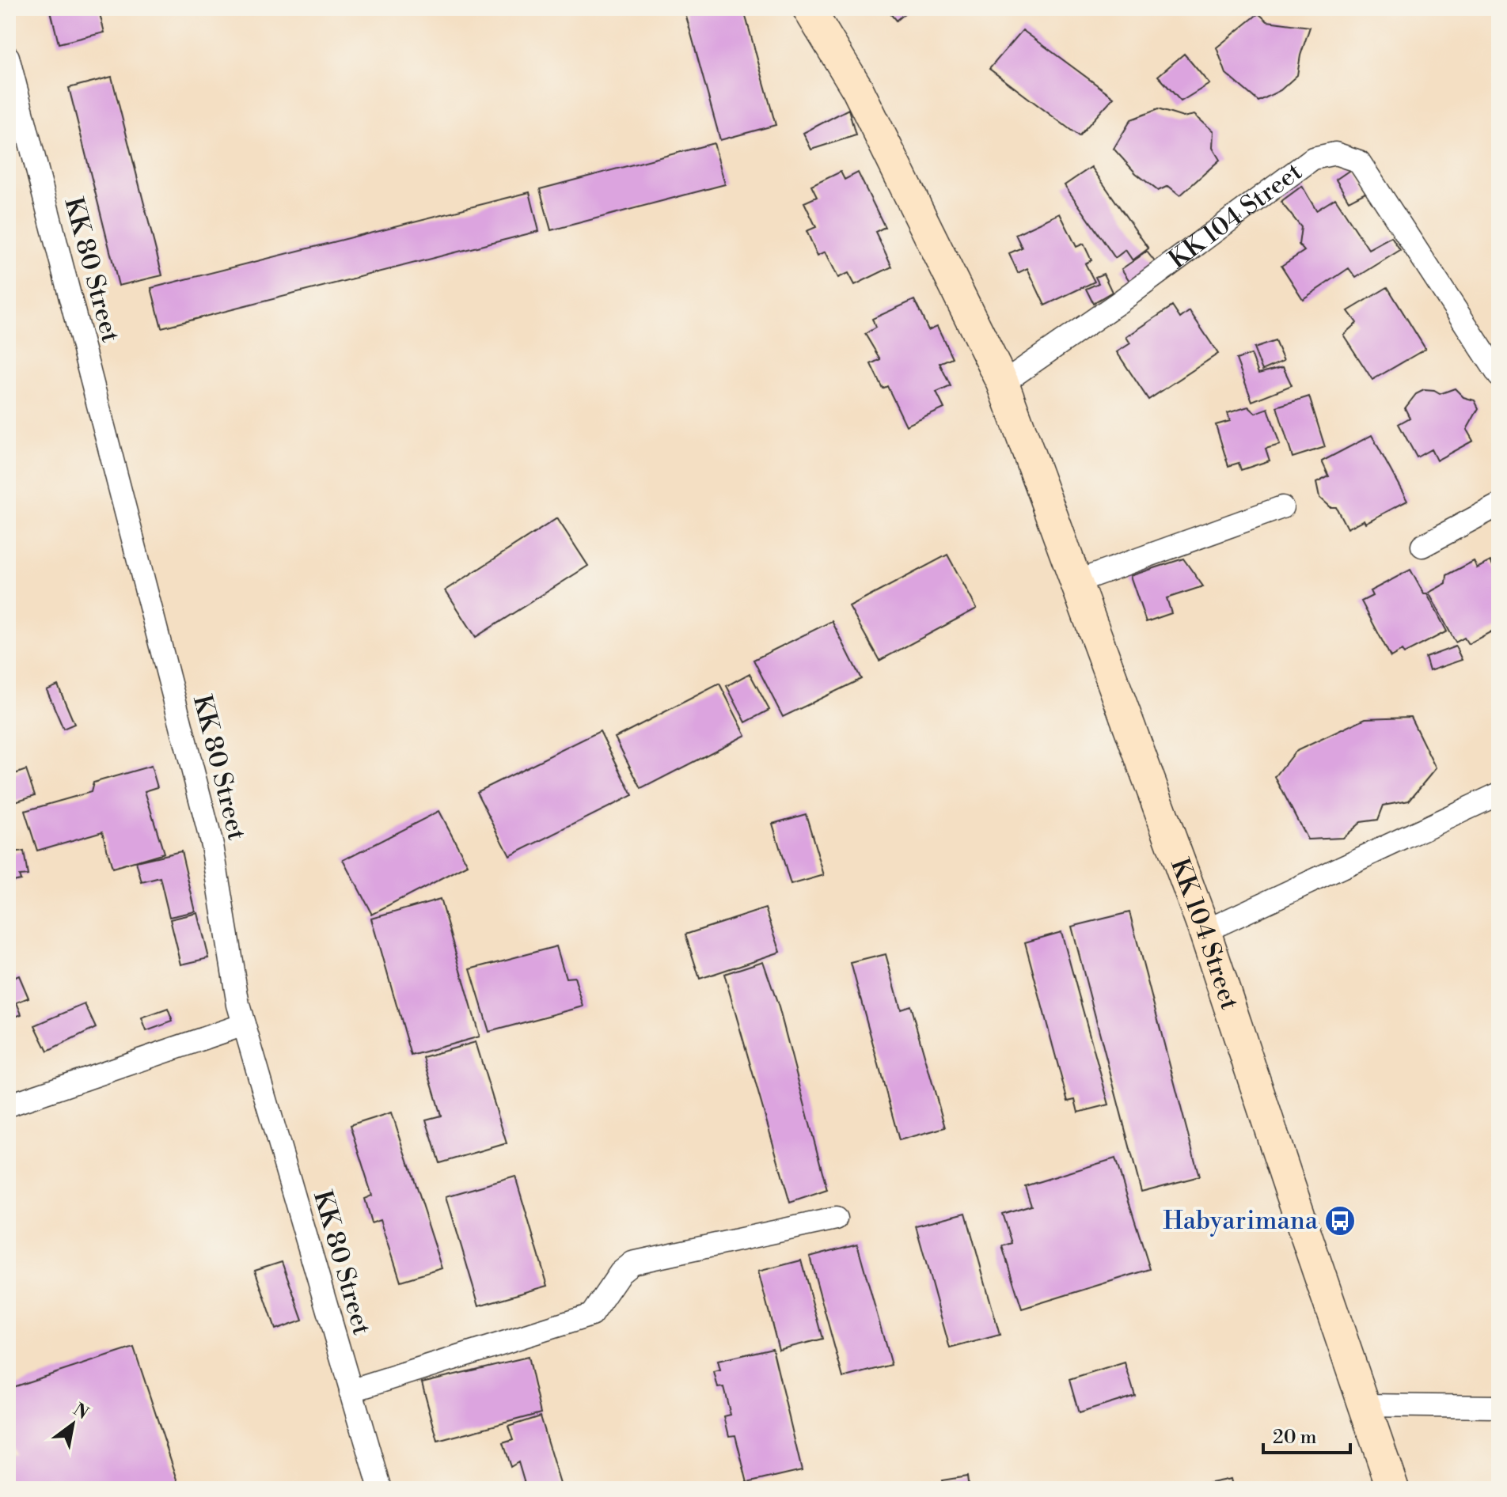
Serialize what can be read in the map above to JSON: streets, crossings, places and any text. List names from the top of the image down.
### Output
{
  "streets": {
    "street": ["KK 104 Street", "KK 80 Street"]
  },
  "places": {
    "bus stop": ["Habyarimana"]
  },
  "scale_bar": "20 m",
  "north": "top right"
}
